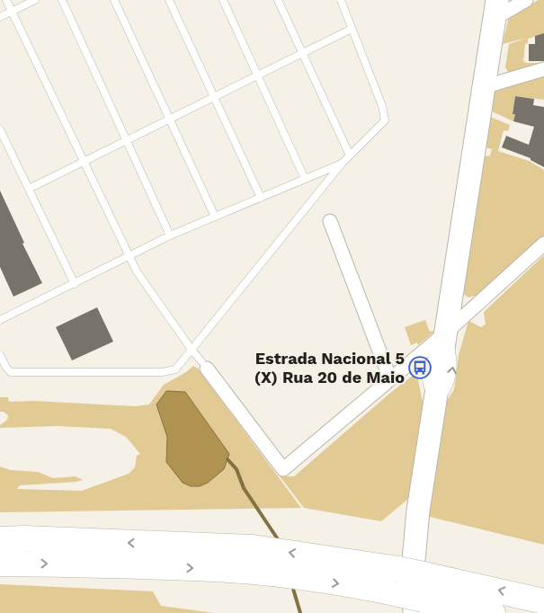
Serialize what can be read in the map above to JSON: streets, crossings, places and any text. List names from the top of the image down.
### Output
{
  "places": {
    "bus stop": ["Estrada Nacional 5 (X) Rua 20 de Maio"]
  }
}
